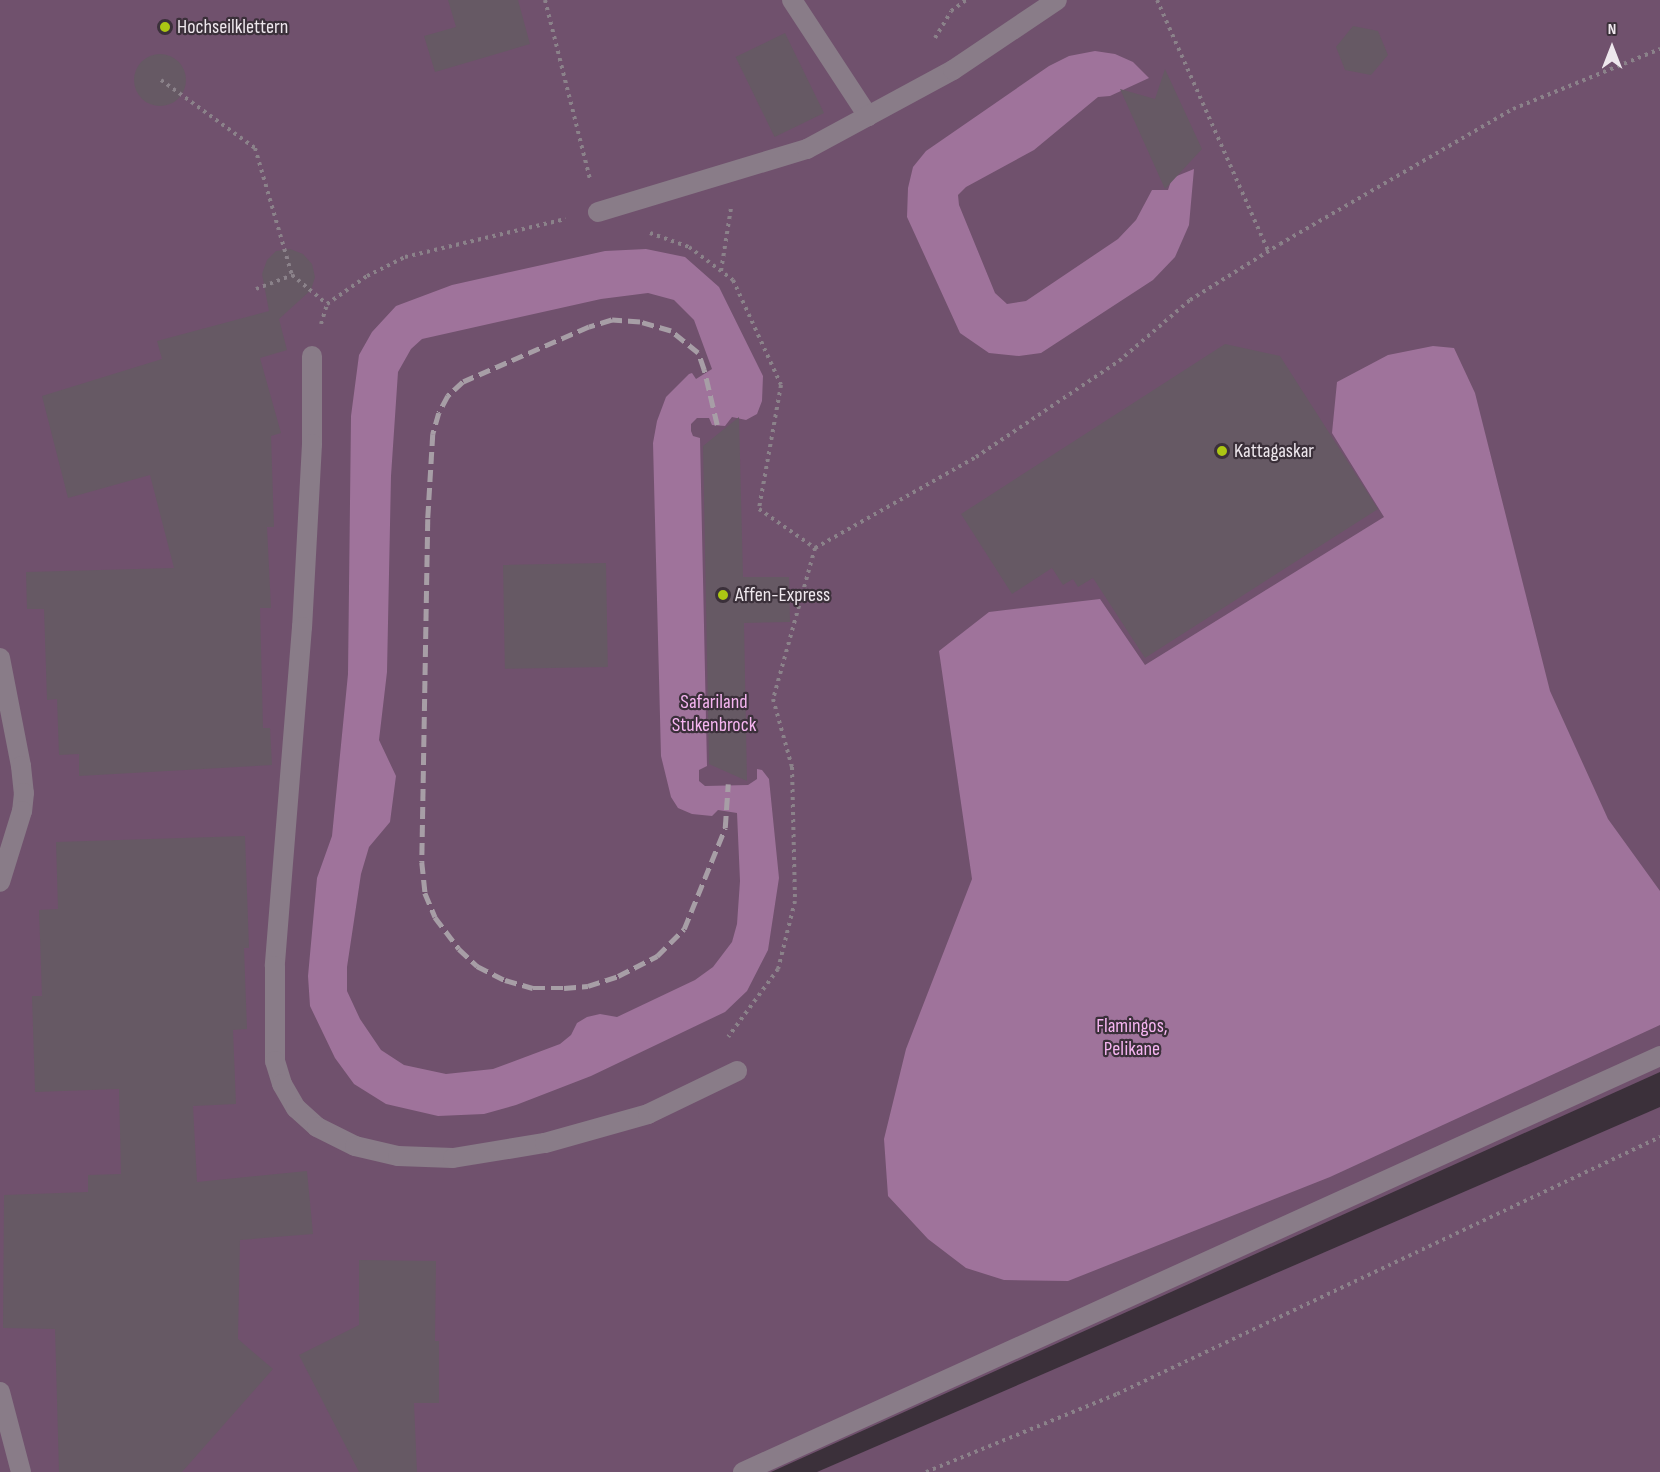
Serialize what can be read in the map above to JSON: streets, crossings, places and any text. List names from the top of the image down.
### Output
{
  "parks": ["Safariland Stukenbrock", "Flamingos, Pelikane"],
  "places": ["Hochseilklettern", "Kattagaskar", "Affen-Express"],
  "north": "top"
}
